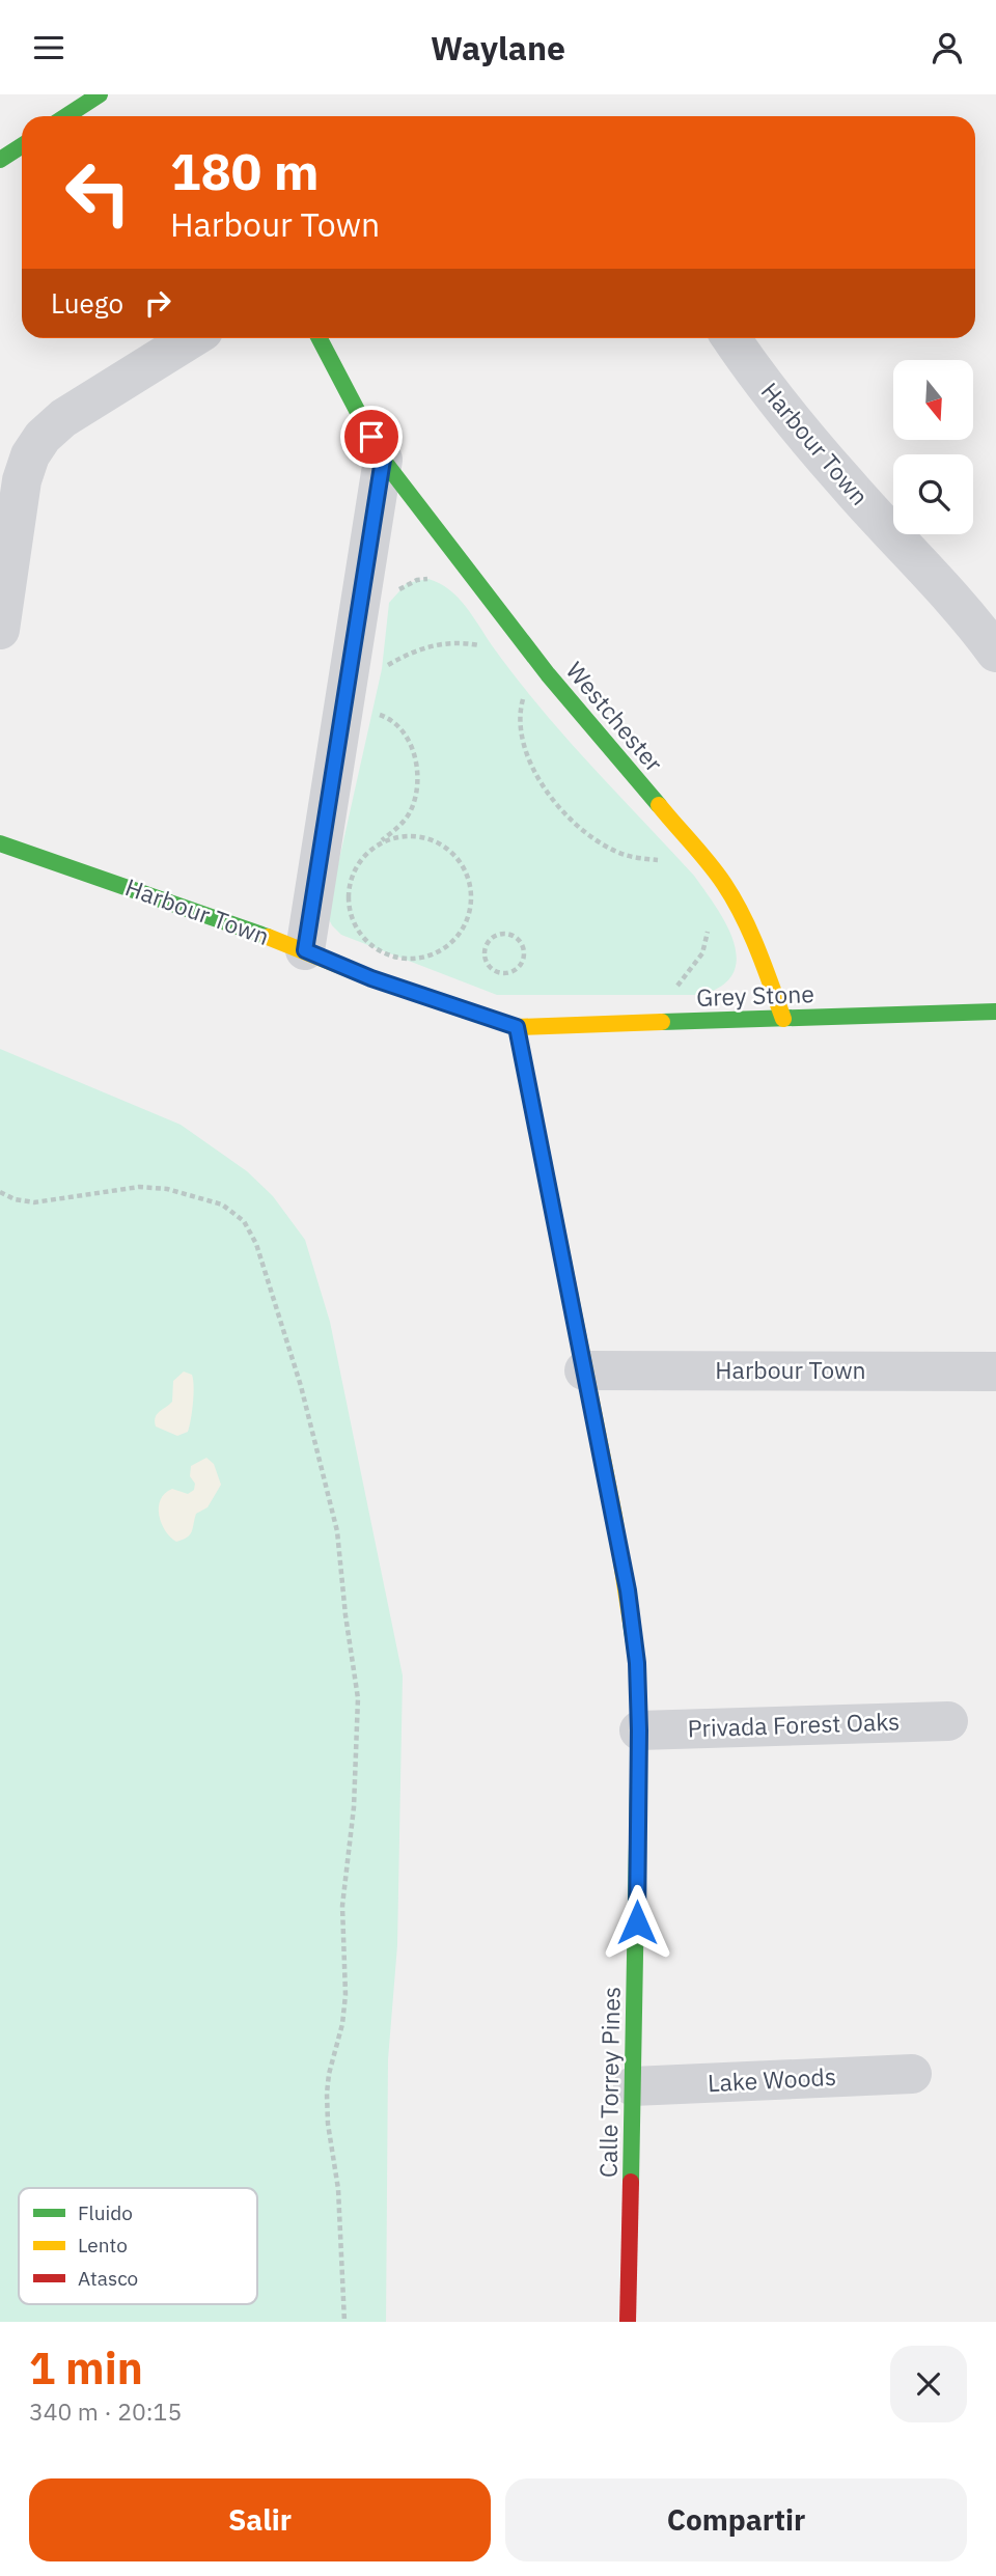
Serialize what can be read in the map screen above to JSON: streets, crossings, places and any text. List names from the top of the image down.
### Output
{
  "streets": {
    "street": [
      "Harbour Town",
      "Westchester",
      "Grey Stone",
      "Privada Forest Oaks",
      "Lake Woods",
      "Calle Torrey Pines"
    ]
  },
  "crossings": [
    ["Harbour Town", "Grey Stone"],
    ["Harbour Town", "Calle Torrey Pines"],
    ["Westchester", "Grey Stone"],
    ["Grey Stone", "Calle Torrey Pines"],
    ["Privada Forest Oaks", "Calle Torrey Pines"],
    ["Lake Woods", "Calle Torrey Pines"]
  ],
  "legend": ["Fluido", "Lento", "Atasco"],
  "north": "bottom",
  "page": {
    "header": "Waylane",
    "turn": ["180 m", "Harbour Town"],
    "then": "Luego",
    "heading": ["1 min", "340 m · 20:15"],
    "buttons": ["Salir", "Compartir"]
  }
}
